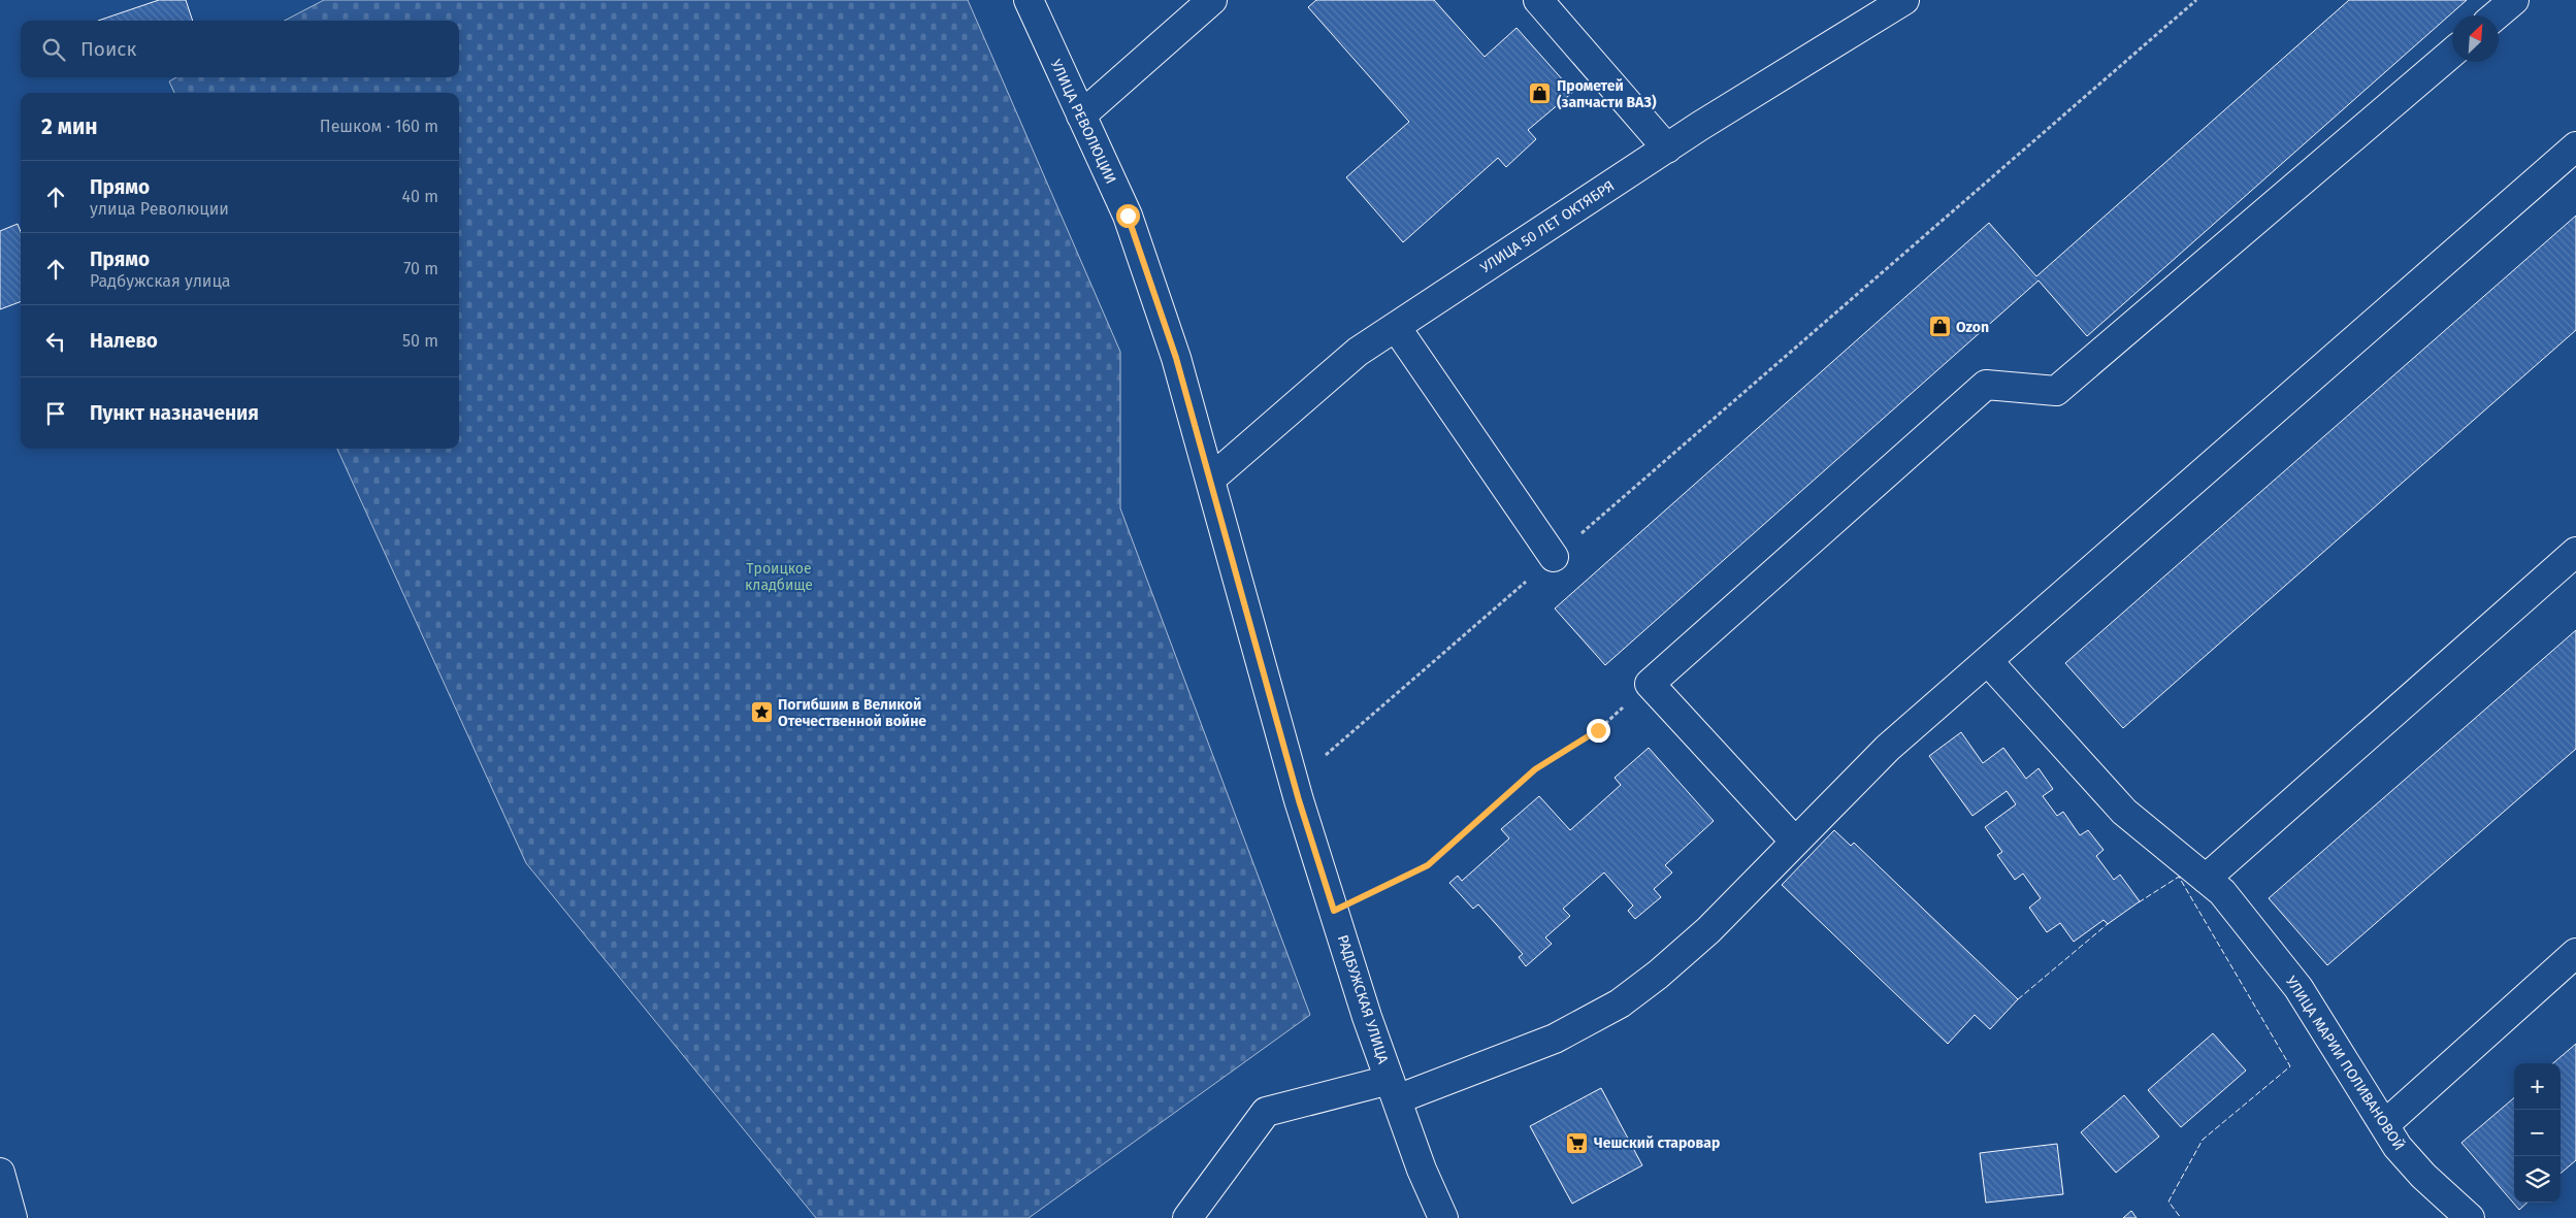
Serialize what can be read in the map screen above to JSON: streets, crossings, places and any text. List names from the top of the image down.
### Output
{
  "streets": {
    "street": [
      "УЛИЦА РЕВОЛЮЦИИ",
      "УЛИЦА 50 ЛЕТ ОКТЯБРЯ",
      "РАДБУЖСКАЯ УЛИЦА",
      "УЛИЦА МАРИИ ПОЛИВАНОВОЙ"
    ]
  },
  "crossings": [
    ["УЛИЦА РЕВОЛЮЦИИ", "УЛИЦА 50 ЛЕТ ОКТЯБРЯ"],
    ["УЛИЦА РЕВОЛЮЦИИ", "РАДБУЖСКАЯ УЛИЦА"],
    ["УЛИЦА 50 ЛЕТ ОКТЯБРЯ", "РАДБУЖСКАЯ УЛИЦА"]
  ],
  "parks": ["Троицкое кладбище"],
  "places": {
    "shop": ["Прометей (запчасти ВАЗ)", "Ozon"],
    "place": ["Погибшим в Великой Отечественной войне"],
    "supermarket": ["Чешский старовар"]
  },
  "north": "top right",
  "page": {
    "search": "Поиск",
    "heading": ["2 мин", "Пешком · 160 m"],
    "list": [
      ["Прямо", "улица Революции", "40 m"],
      ["Прямо", "Радбужская улица", "70 m"],
      ["Налево", "50 m"],
      "Пункт назначения"
    ],
    "map_buttons": ["+", "−"]
  }
}
